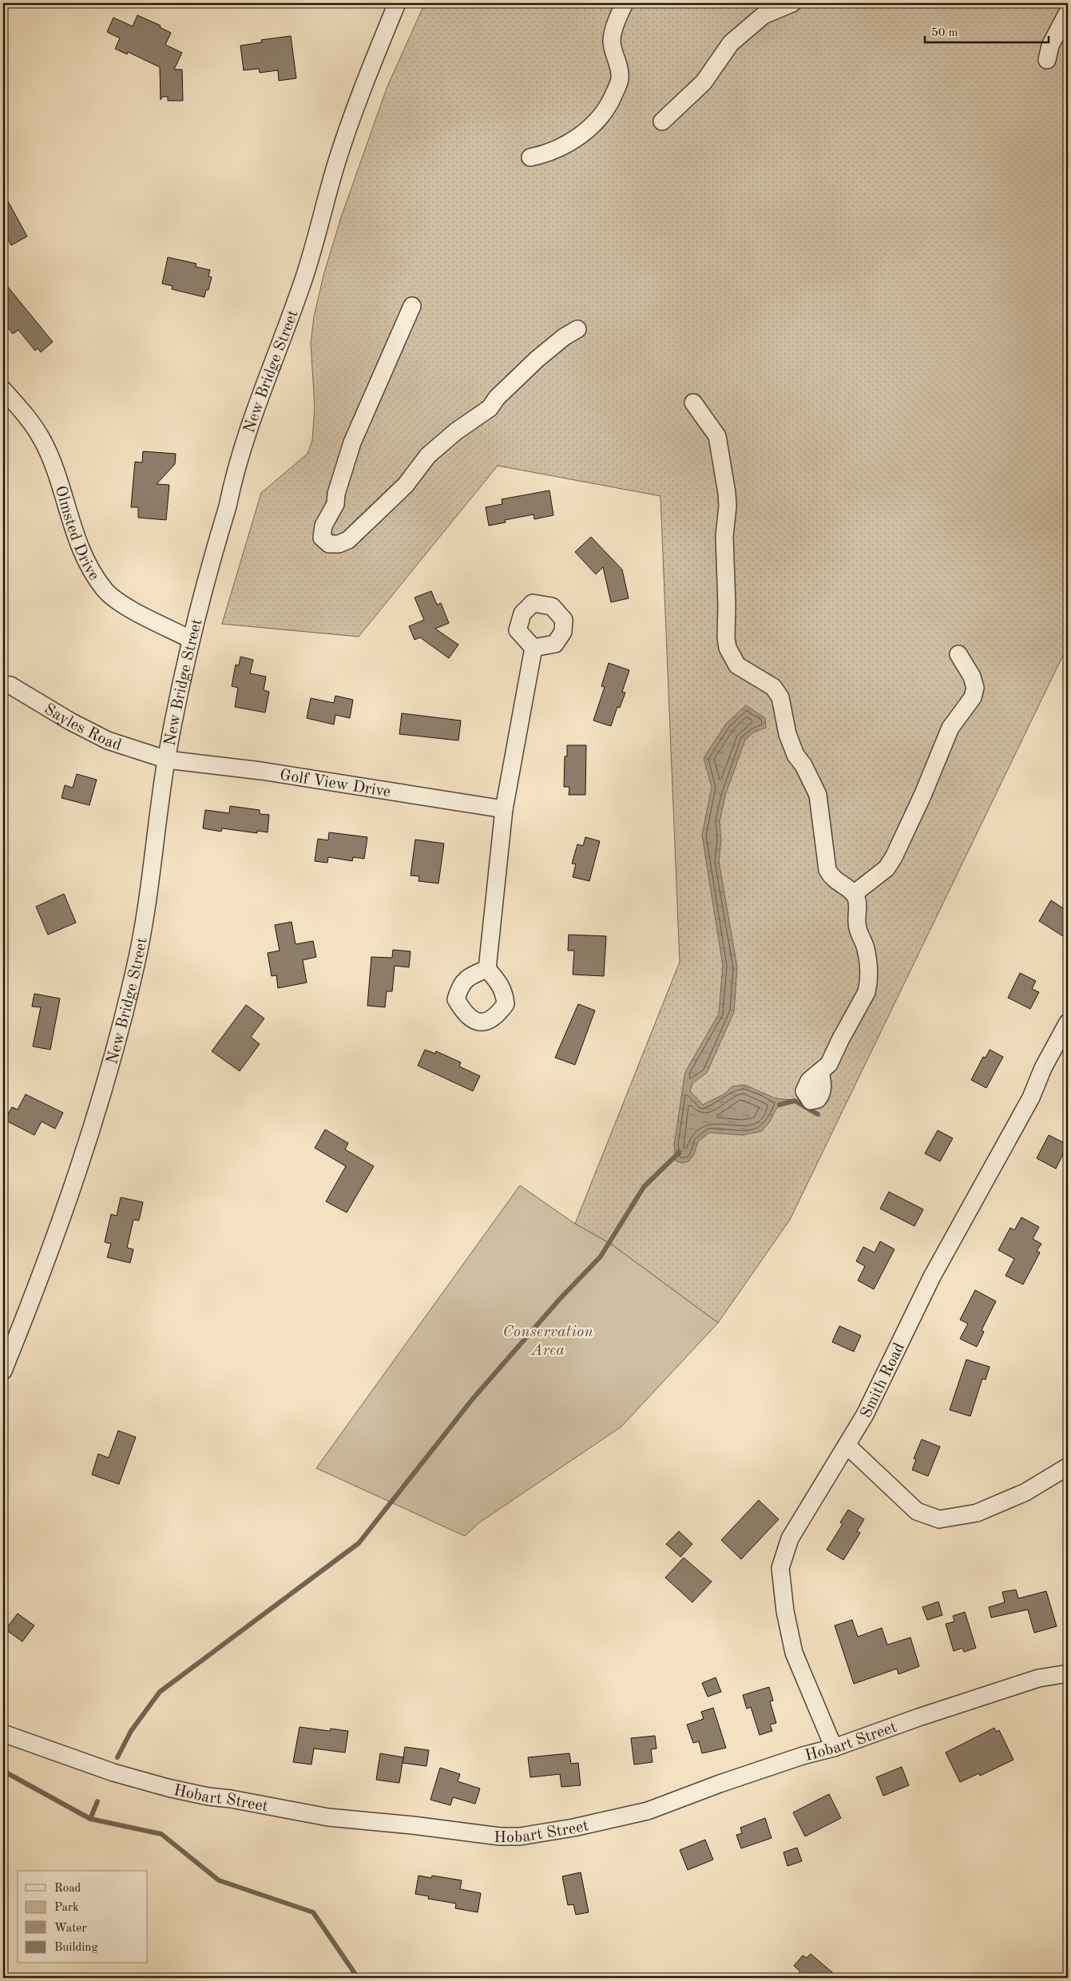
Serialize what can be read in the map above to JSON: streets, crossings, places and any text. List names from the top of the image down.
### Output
{
  "streets": {
    "street": [
      "New Bridge Street",
      "Olmsted Drive",
      "Sayles Road",
      "Golf View Drive",
      "Smith Road",
      "Hobart Street"
    ]
  },
  "crossings": [
    ["New Bridge Street", "Olmsted Drive"],
    ["New Bridge Street", "Sayles Road"],
    ["New Bridge Street", "Golf View Drive"],
    ["Sayles Road", "Golf View Drive"],
    ["Smith Road", "Hobart Street"]
  ],
  "parks": ["Conservation Area"],
  "legend": [
    "Road",
    "Park",
    "Water",
    "Building"
  ],
  "scale_bar": "50 m"
}
